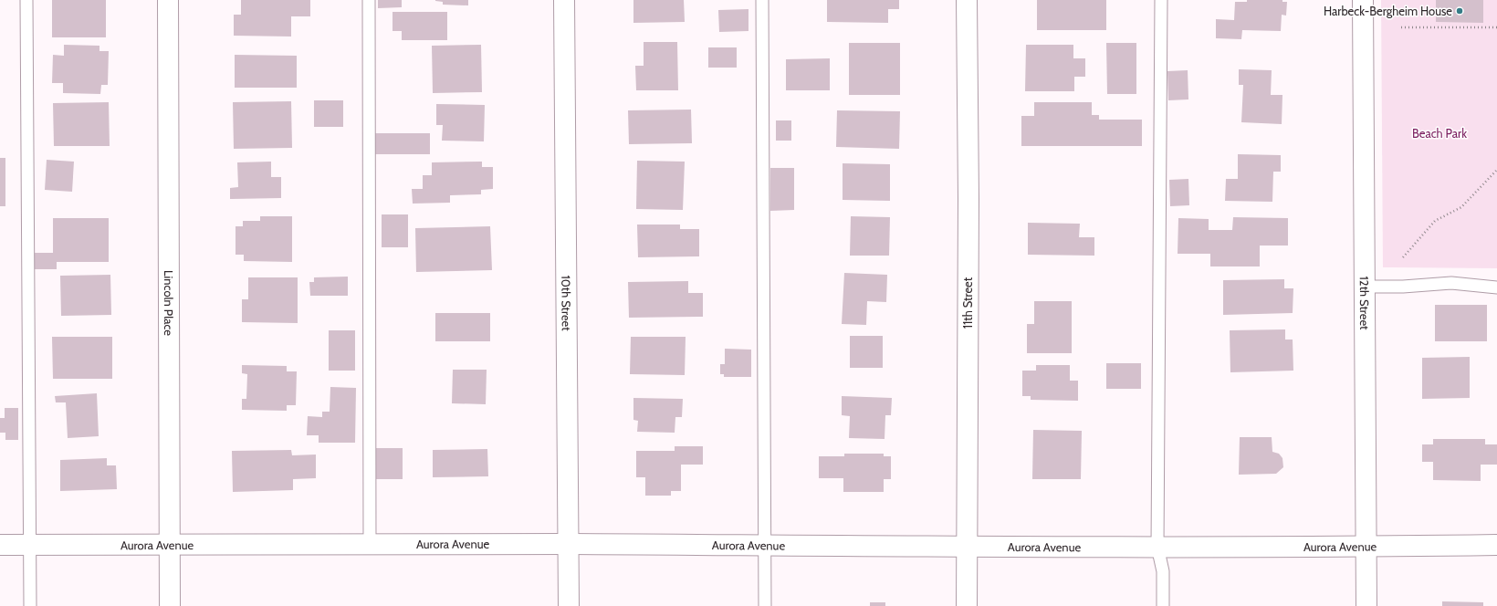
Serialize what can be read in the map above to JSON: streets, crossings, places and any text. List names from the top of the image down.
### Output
{
  "streets": {
    "street": [
      "Lincoln Place",
      "10th Street",
      "11th Street",
      "12th Street",
      "Aurora Avenue"
    ]
  },
  "crossings": [
    ["Lincoln Place", "Aurora Avenue"],
    ["10th Street", "Aurora Avenue"],
    ["11th Street", "Aurora Avenue"],
    ["12th Street", "Aurora Avenue"]
  ],
  "parks": ["Beach Park"],
  "places": ["Harbeck-Bergheim House"]
}
